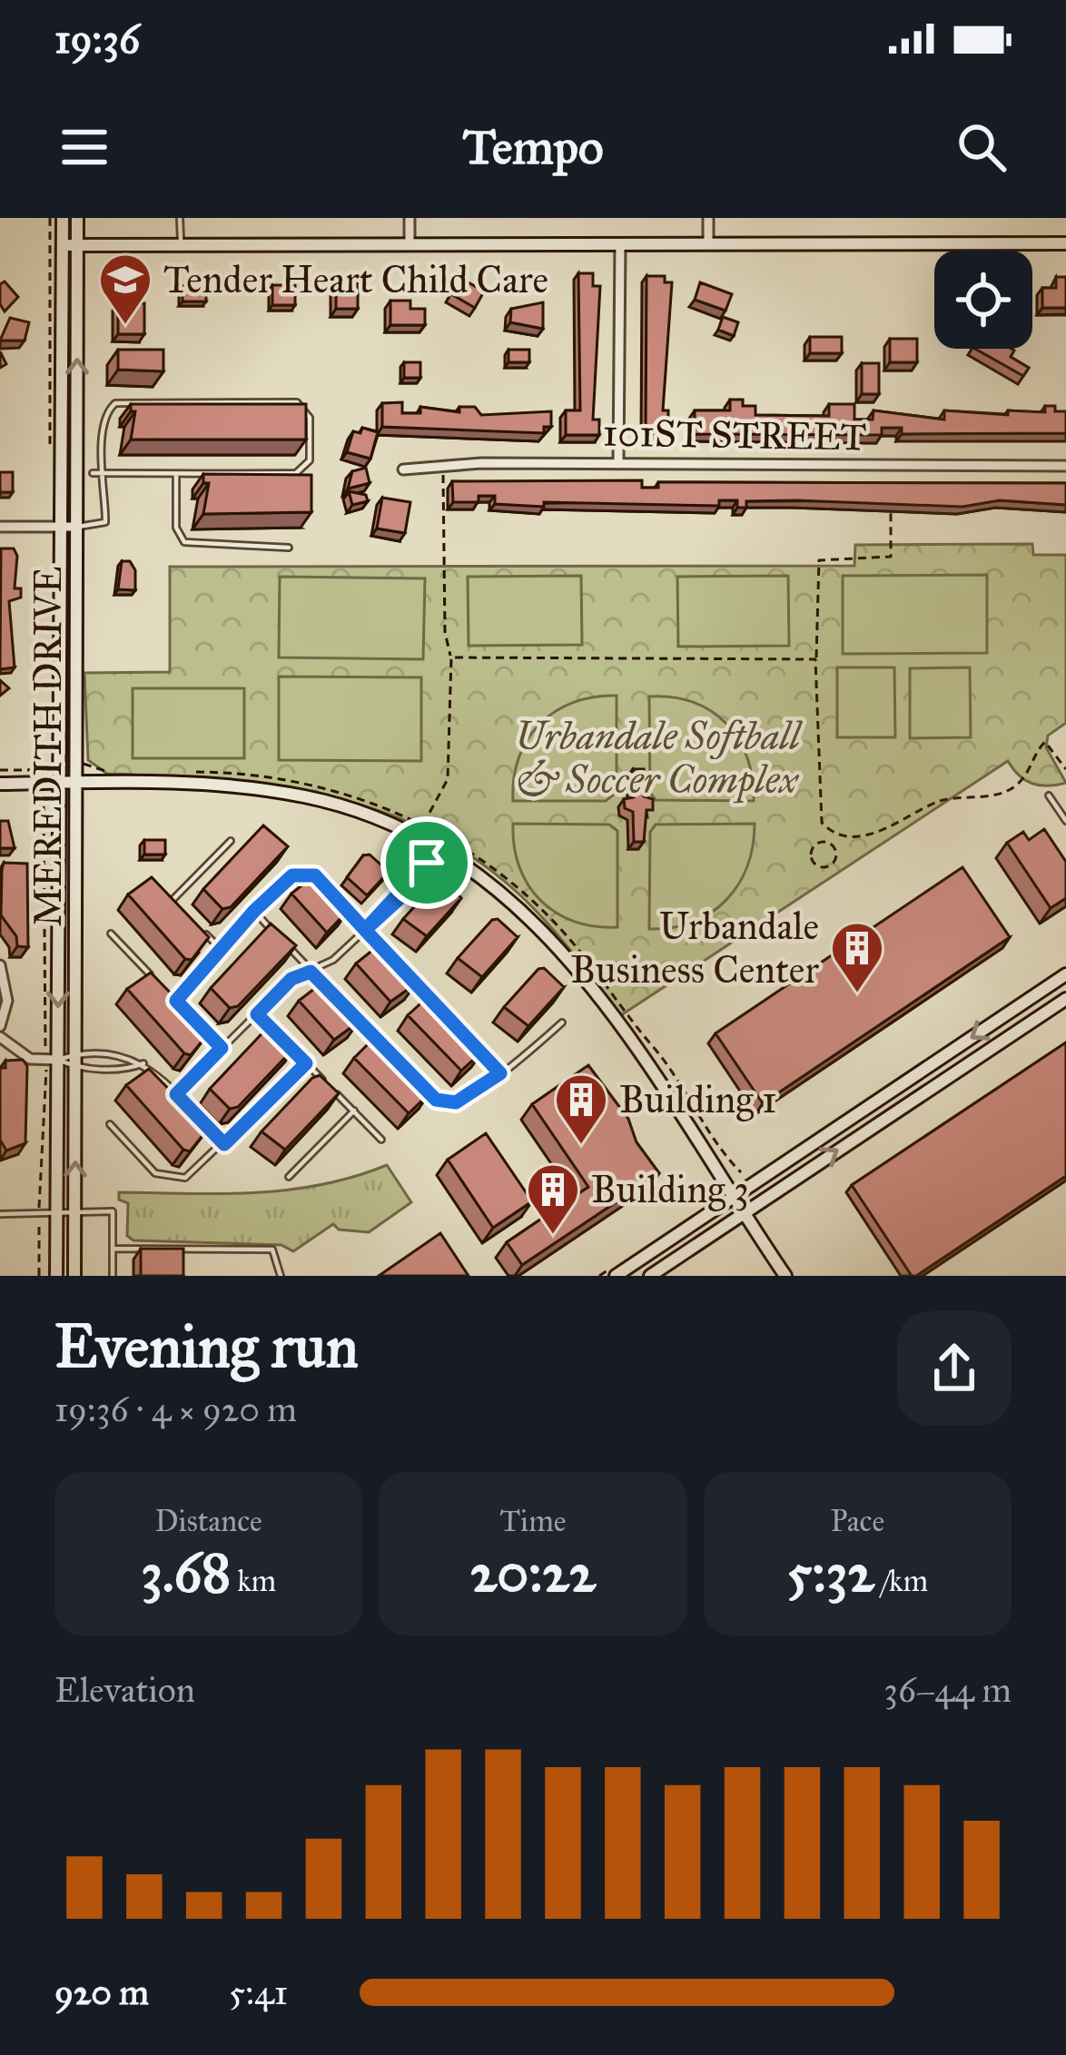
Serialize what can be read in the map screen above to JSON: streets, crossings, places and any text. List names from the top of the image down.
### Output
{
  "streets": {
    "main road": ["MEREDITH DRIVE"],
    "street": ["101ST STREET"]
  },
  "parks": ["Urbandale Softball & Soccer Complex"],
  "places": {
    "school or university": ["Tender Heart Child Care"],
    "building": ["Urbandale Business Center", "Building 1", "Building 3"]
  },
  "page": {
    "status": "19:36",
    "header": "Tempo",
    "heading": ["Evening run", "19:36 · 4 × 920 m"],
    "stats": [
      ["Distance", "3.68 km"],
      ["Time", "20:22"],
      ["Pace", "5:32 /km"]
    ],
    "chart": ["Elevation", "36–44 m"],
    "list": [
      {
        "name": "920 m",
        "note": "5:41"
      }
    ]
  }
}
